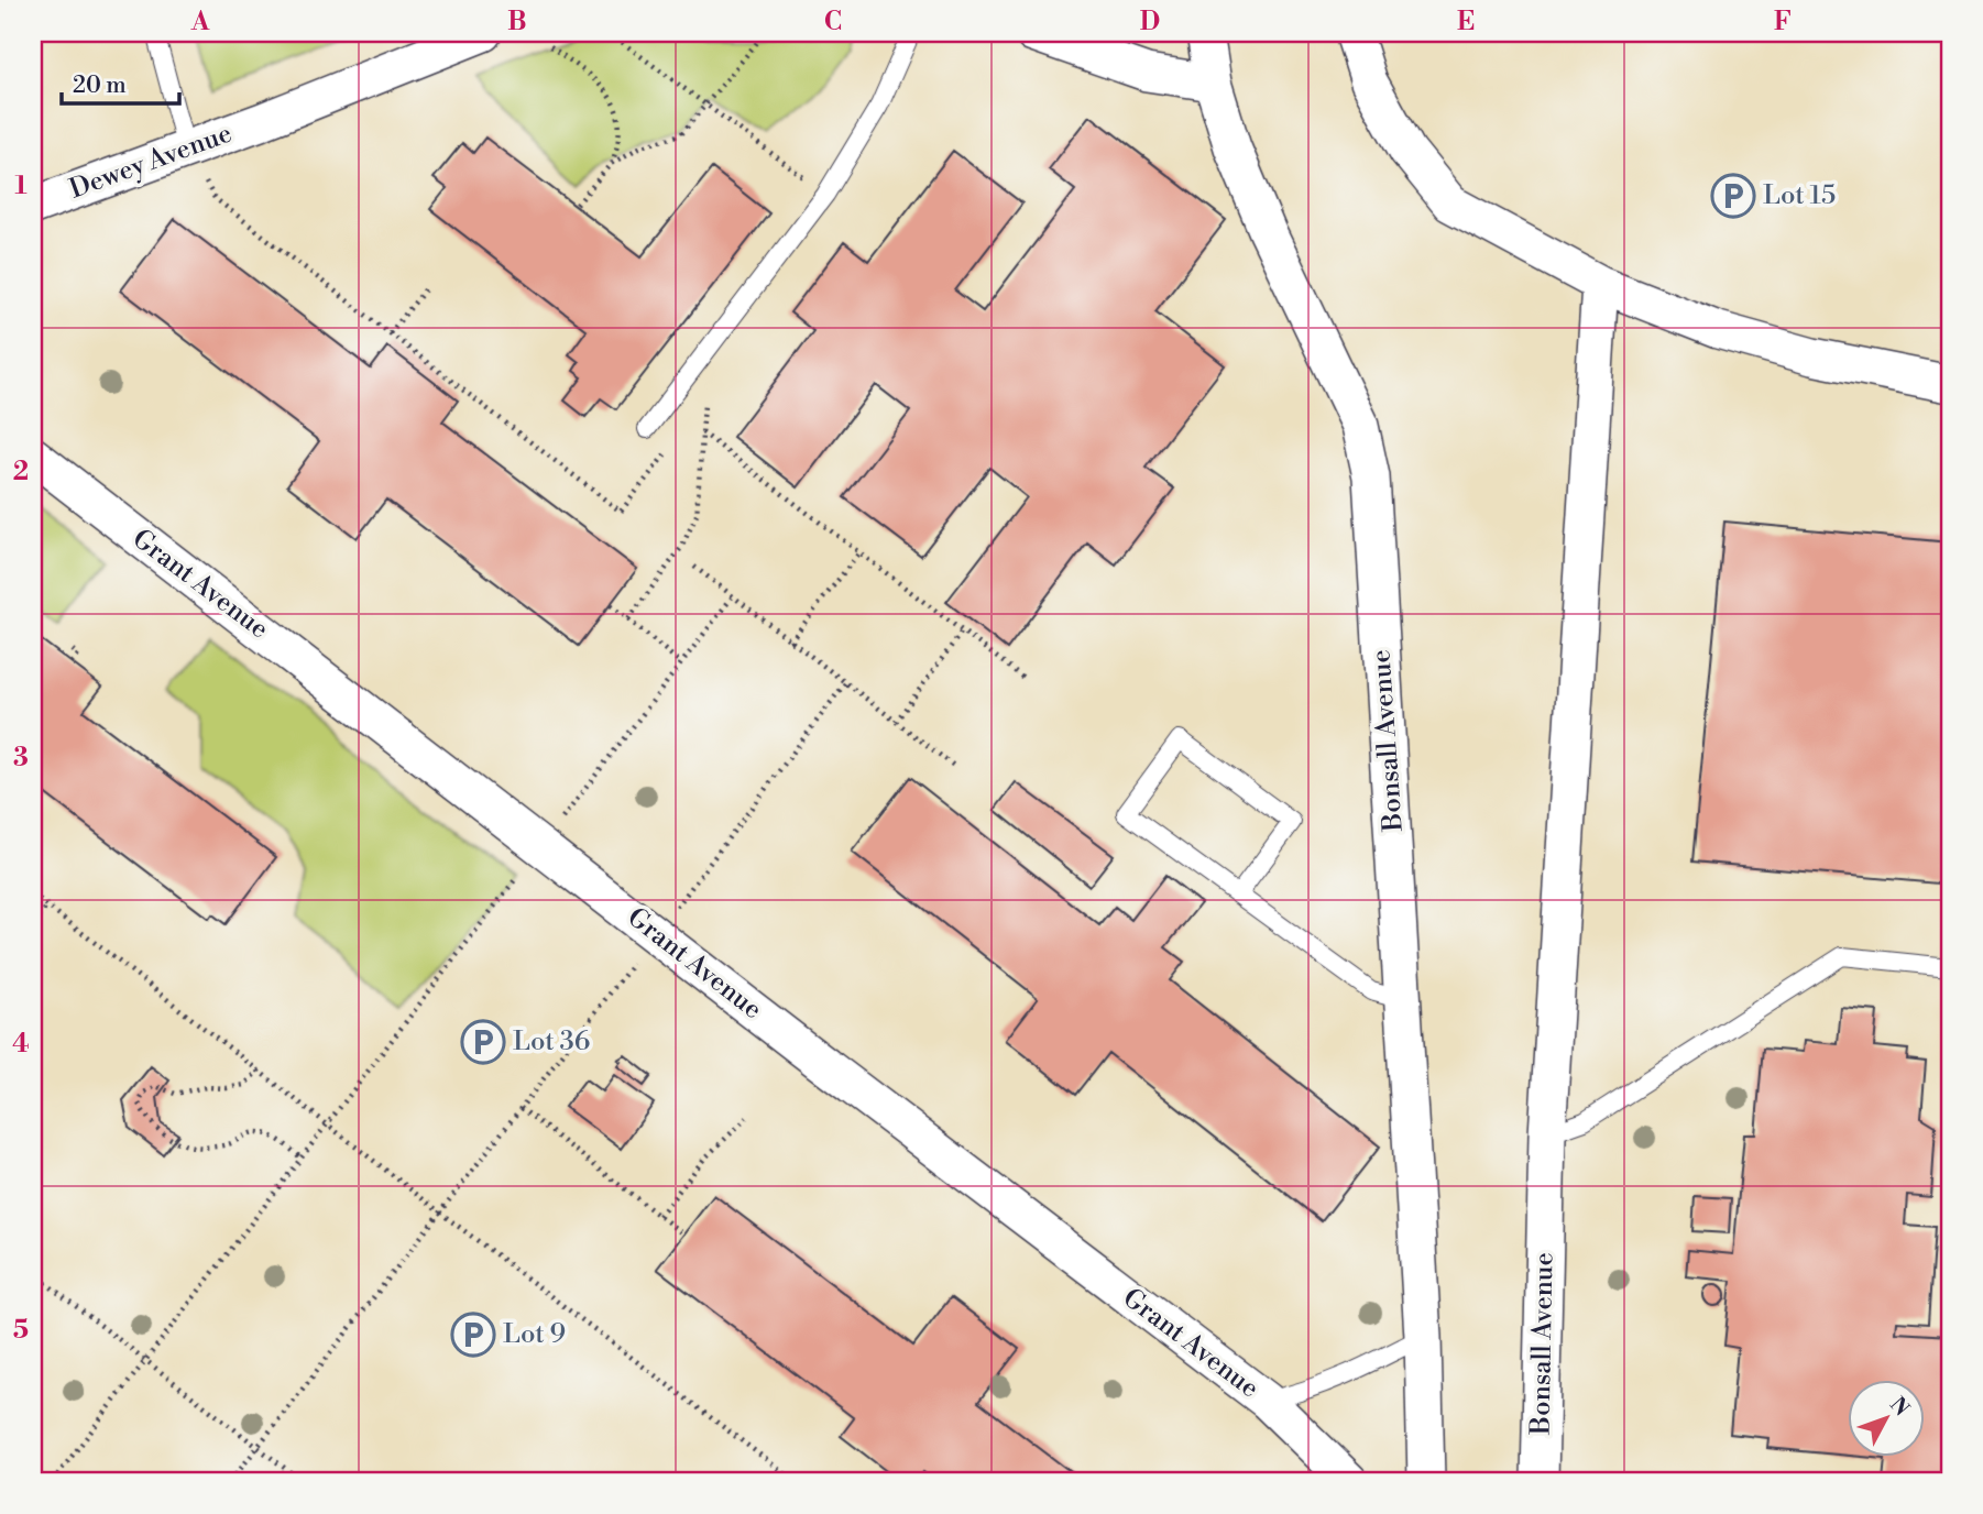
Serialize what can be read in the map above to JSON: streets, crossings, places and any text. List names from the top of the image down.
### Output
{
  "streets": {
    "street": ["Dewey Avenue", "Grant Avenue", "Bonsall Avenue"]
  },
  "places": {
    "parking": ["Lot 15", "Lot 36", "Lot 9"]
  },
  "scale_bar": "20 m",
  "north": "top right",
  "grid": {
    "columns": [
      "A",
      "B",
      "C",
      "D",
      "E",
      "F"
    ],
    "rows": [
      "1",
      "2",
      "3",
      "4",
      "5"
    ]
  }
}
